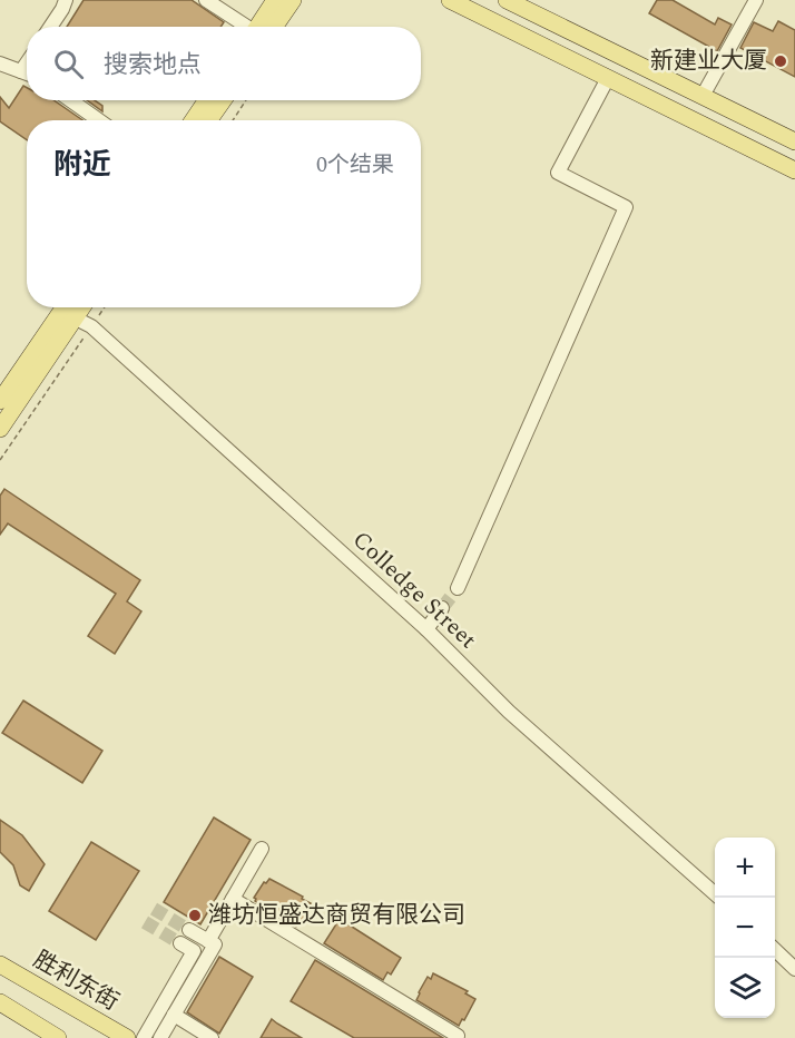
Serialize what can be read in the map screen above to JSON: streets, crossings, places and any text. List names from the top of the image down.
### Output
{
  "streets": {
    "main road": ["胜利东街"],
    "street": ["Colledge Street"]
  },
  "places": ["新建业大厦", "潍坊恒盛达商贸有限公司"],
  "page": {
    "search": "搜索地点",
    "heading": ["附近", "0个结果"],
    "map_buttons": ["+", "−"]
  }
}
